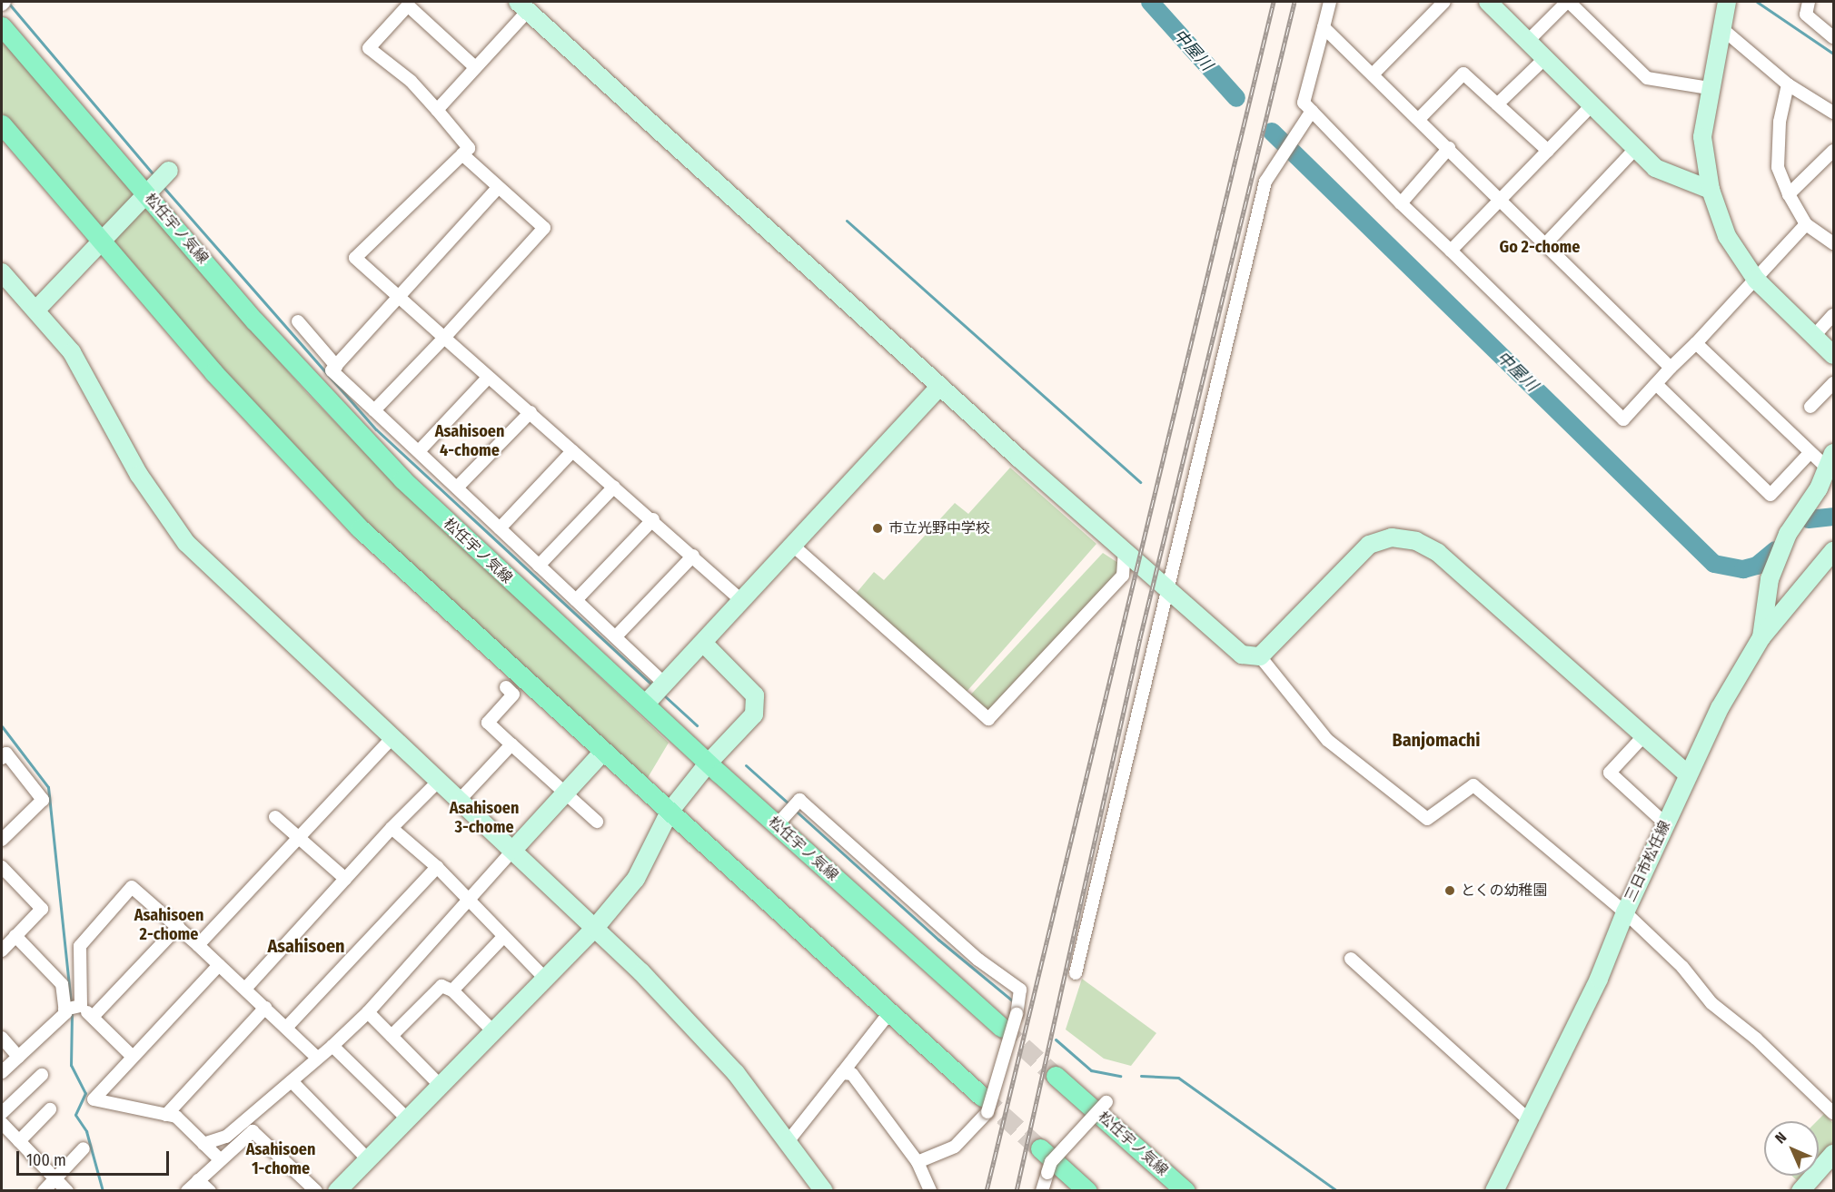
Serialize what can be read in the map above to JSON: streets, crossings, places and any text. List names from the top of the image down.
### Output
{
  "streets": {
    "main road": ["松任宇ノ気線"],
    "street": ["三日市松任線"]
  },
  "districts": [
    "Go 2-chome",
    "Asahisoen 4-chome",
    "Banjomachi",
    "Asahisoen 3-chome",
    "Asahisoen 2-chome",
    "Asahisoen",
    "Asahisoen 1-chome"
  ],
  "water": ["中屋川"],
  "places": ["市立光野中学校", "とくの幼稚園"],
  "scale_bar": "100 m",
  "north": "top left"
}
